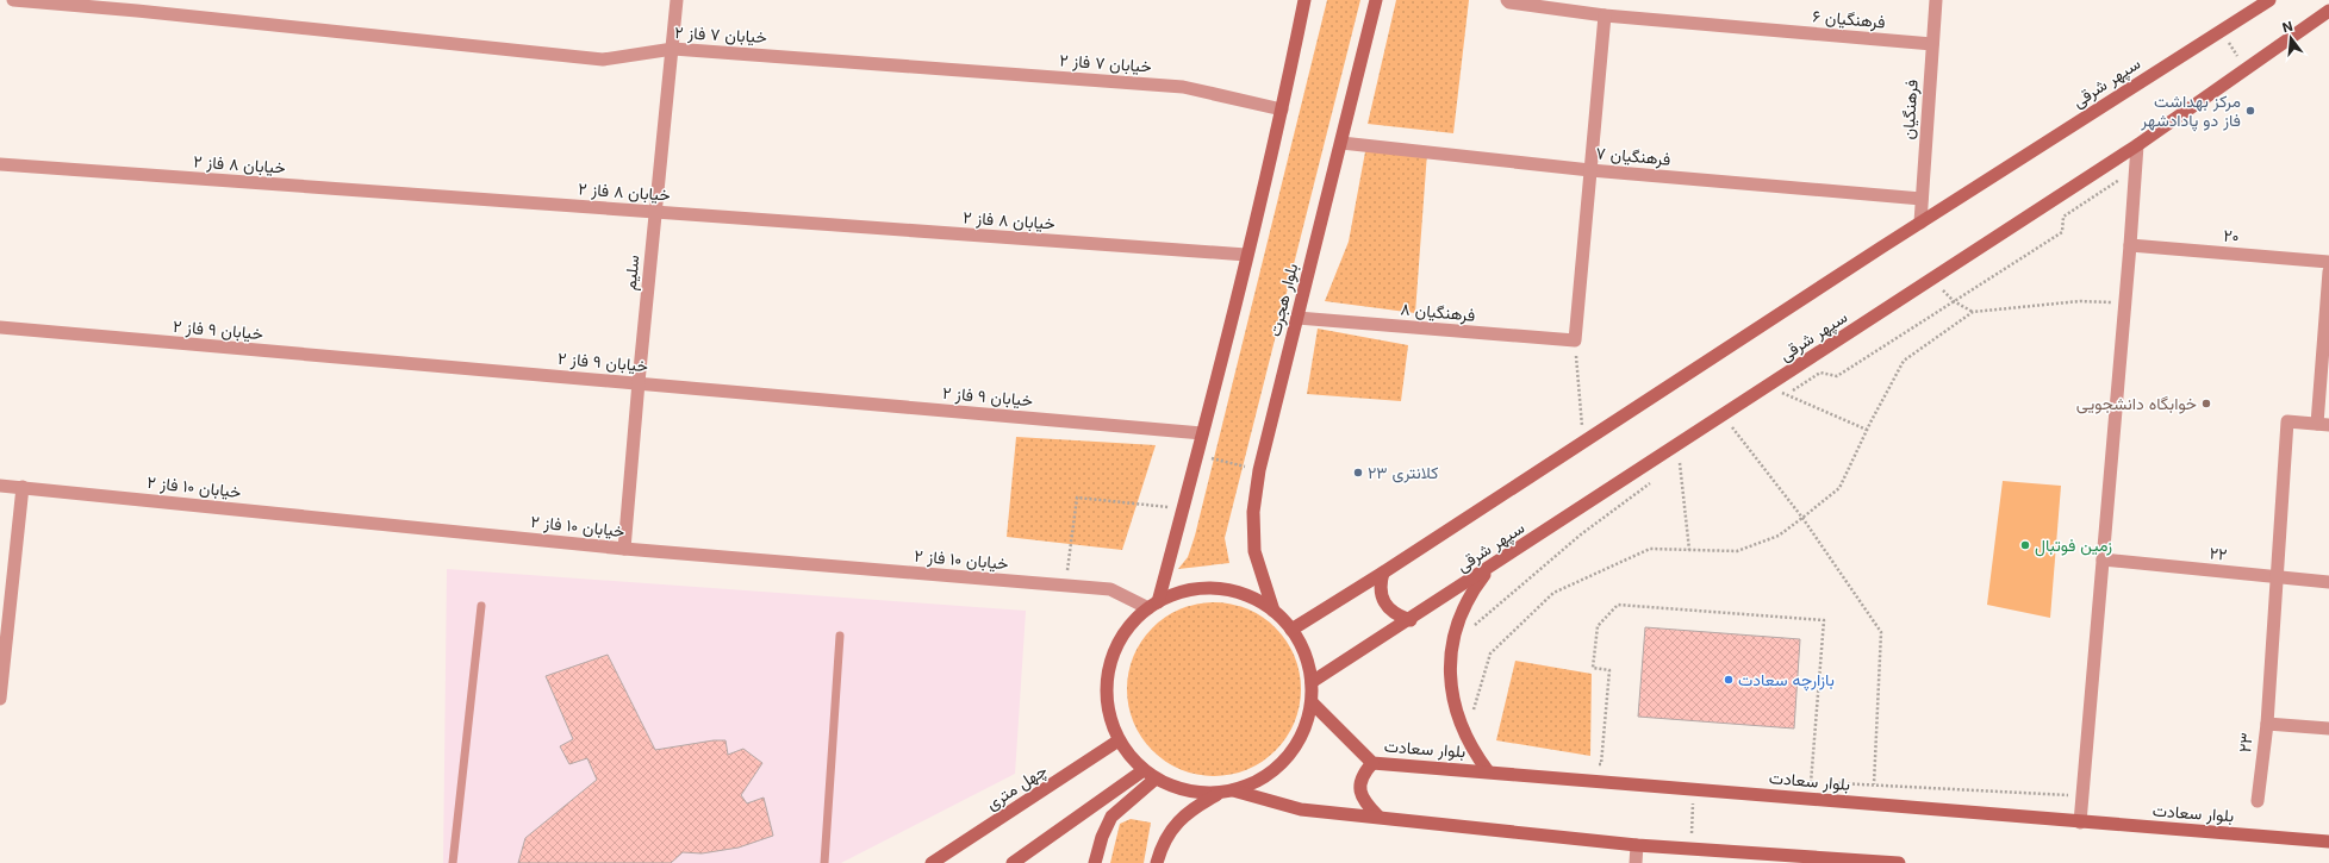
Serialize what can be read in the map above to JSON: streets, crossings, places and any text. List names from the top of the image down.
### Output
{
  "streets": {
    "main road": [
      "سپهر شرقی",
      "بلوار هجرت",
      "بلوار سعادت",
      "چهل متری"
    ],
    "street": [
      "فرهنگیان ۶",
      "خیابان ۷ فاز ۲",
      "فرهنگیان",
      "فرهنگیان ۷",
      "خیابان ۸ فاز ۲",
      "۲۰",
      "سلیم",
      "فرهنگیان ۸",
      "خیابان ۹ فاز ۲",
      "خیابان ۱۰ فاز ۲",
      "۲۲",
      "۲۳"
    ]
  },
  "crossings": [
    ["فرهنگیان ۶", "فرهنگیان"],
    ["خیابان ۷ فاز ۲", "سلیم"],
    ["سپهر شرقی", "فرهنگیان"],
    ["فرهنگیان", "فرهنگیان ۷"],
    ["فرهنگیان ۷", "بلوار هجرت"],
    ["خیابان ۸ فاز ۲", "سلیم"],
    ["سلیم", "خیابان ۹ فاز ۲"],
    ["سلیم", "خیابان ۱۰ فاز ۲"],
    ["بلوار هجرت", "فرهنگیان ۸"]
  ],
  "places": [
    "مرکز بهداشت فاز دو پادادشهر",
    "خوابگاه دانشجویی",
    "کلانتری ۲۳",
    "زمین فوتبال",
    "بازارچه سعادت"
  ],
  "north": "top"
}
